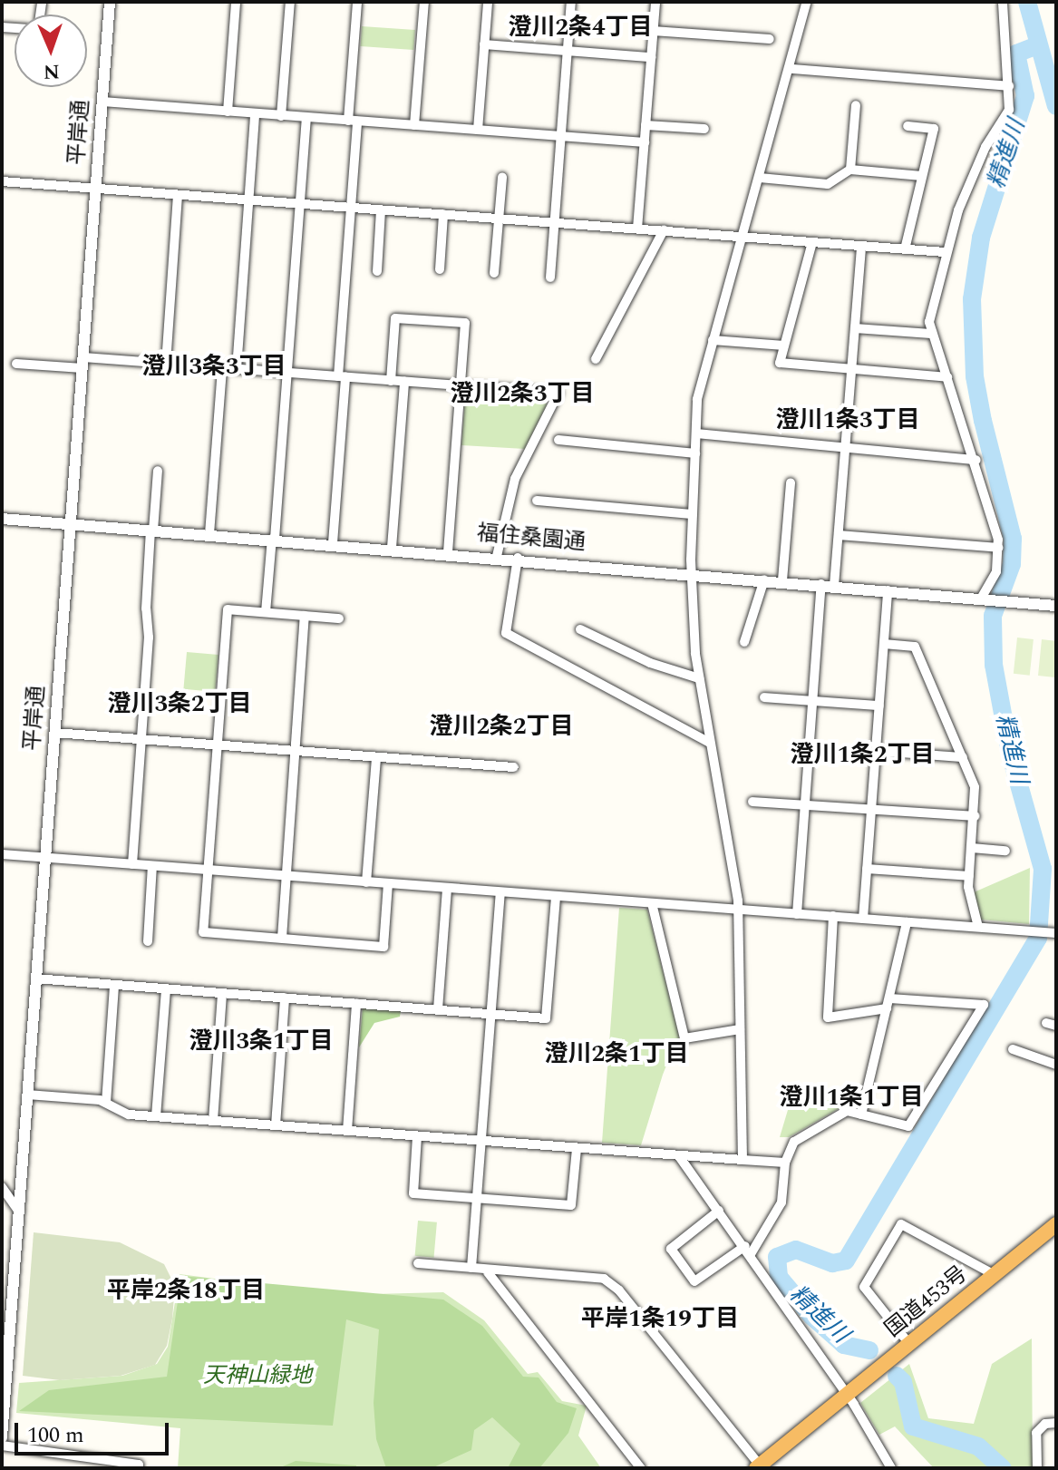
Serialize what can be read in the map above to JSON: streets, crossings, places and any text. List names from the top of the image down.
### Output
{
  "streets": {
    "highway": ["国道453号"],
    "street": ["平岸通", "福住桑園通"]
  },
  "crossings": [
    ["平岸通", "福住桑園通"]
  ],
  "districts": [
    "澄川2条4丁目",
    "澄川3条3丁目",
    "澄川2条3丁目",
    "澄川1条3丁目",
    "澄川3条2丁目",
    "澄川2条2丁目",
    "澄川1条2丁目",
    "澄川3条1丁目",
    "澄川2条1丁目",
    "澄川1条1丁目",
    "平岸2条18丁目",
    "平岸1条19丁目"
  ],
  "water": ["精進川"],
  "parks": ["天神山緑地"],
  "scale_bar": "100 m",
  "north": "bottom"
}
